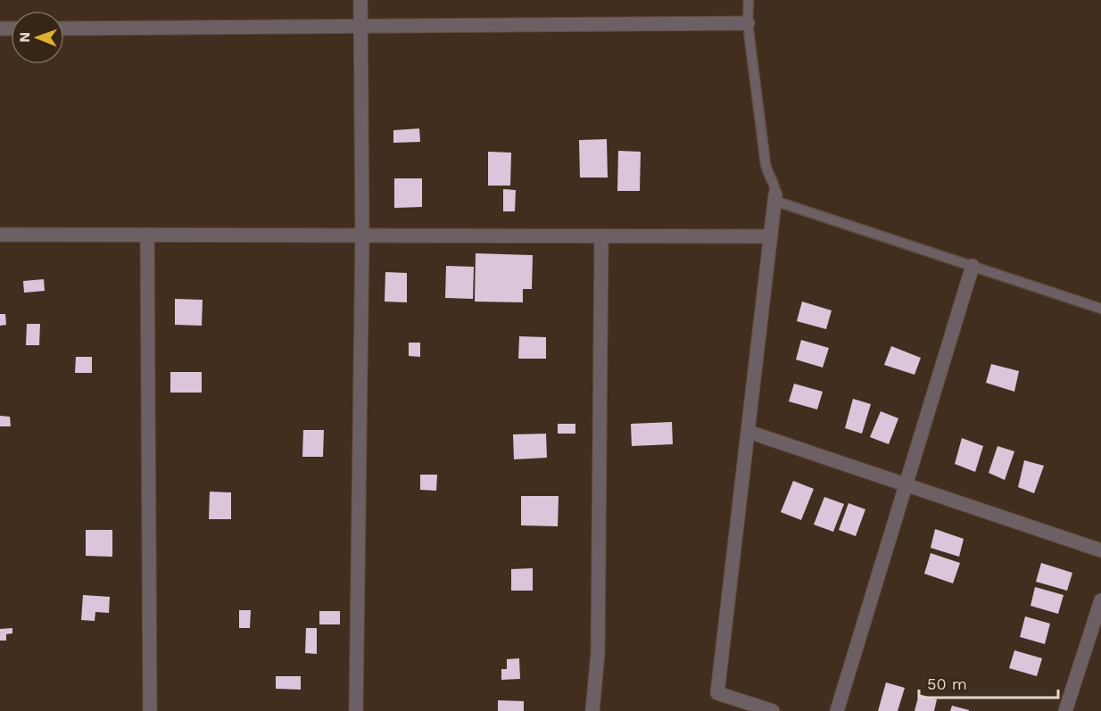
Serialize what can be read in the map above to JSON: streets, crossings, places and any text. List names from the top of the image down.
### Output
{
  "scale_bar": "50 m",
  "north": "left"
}
